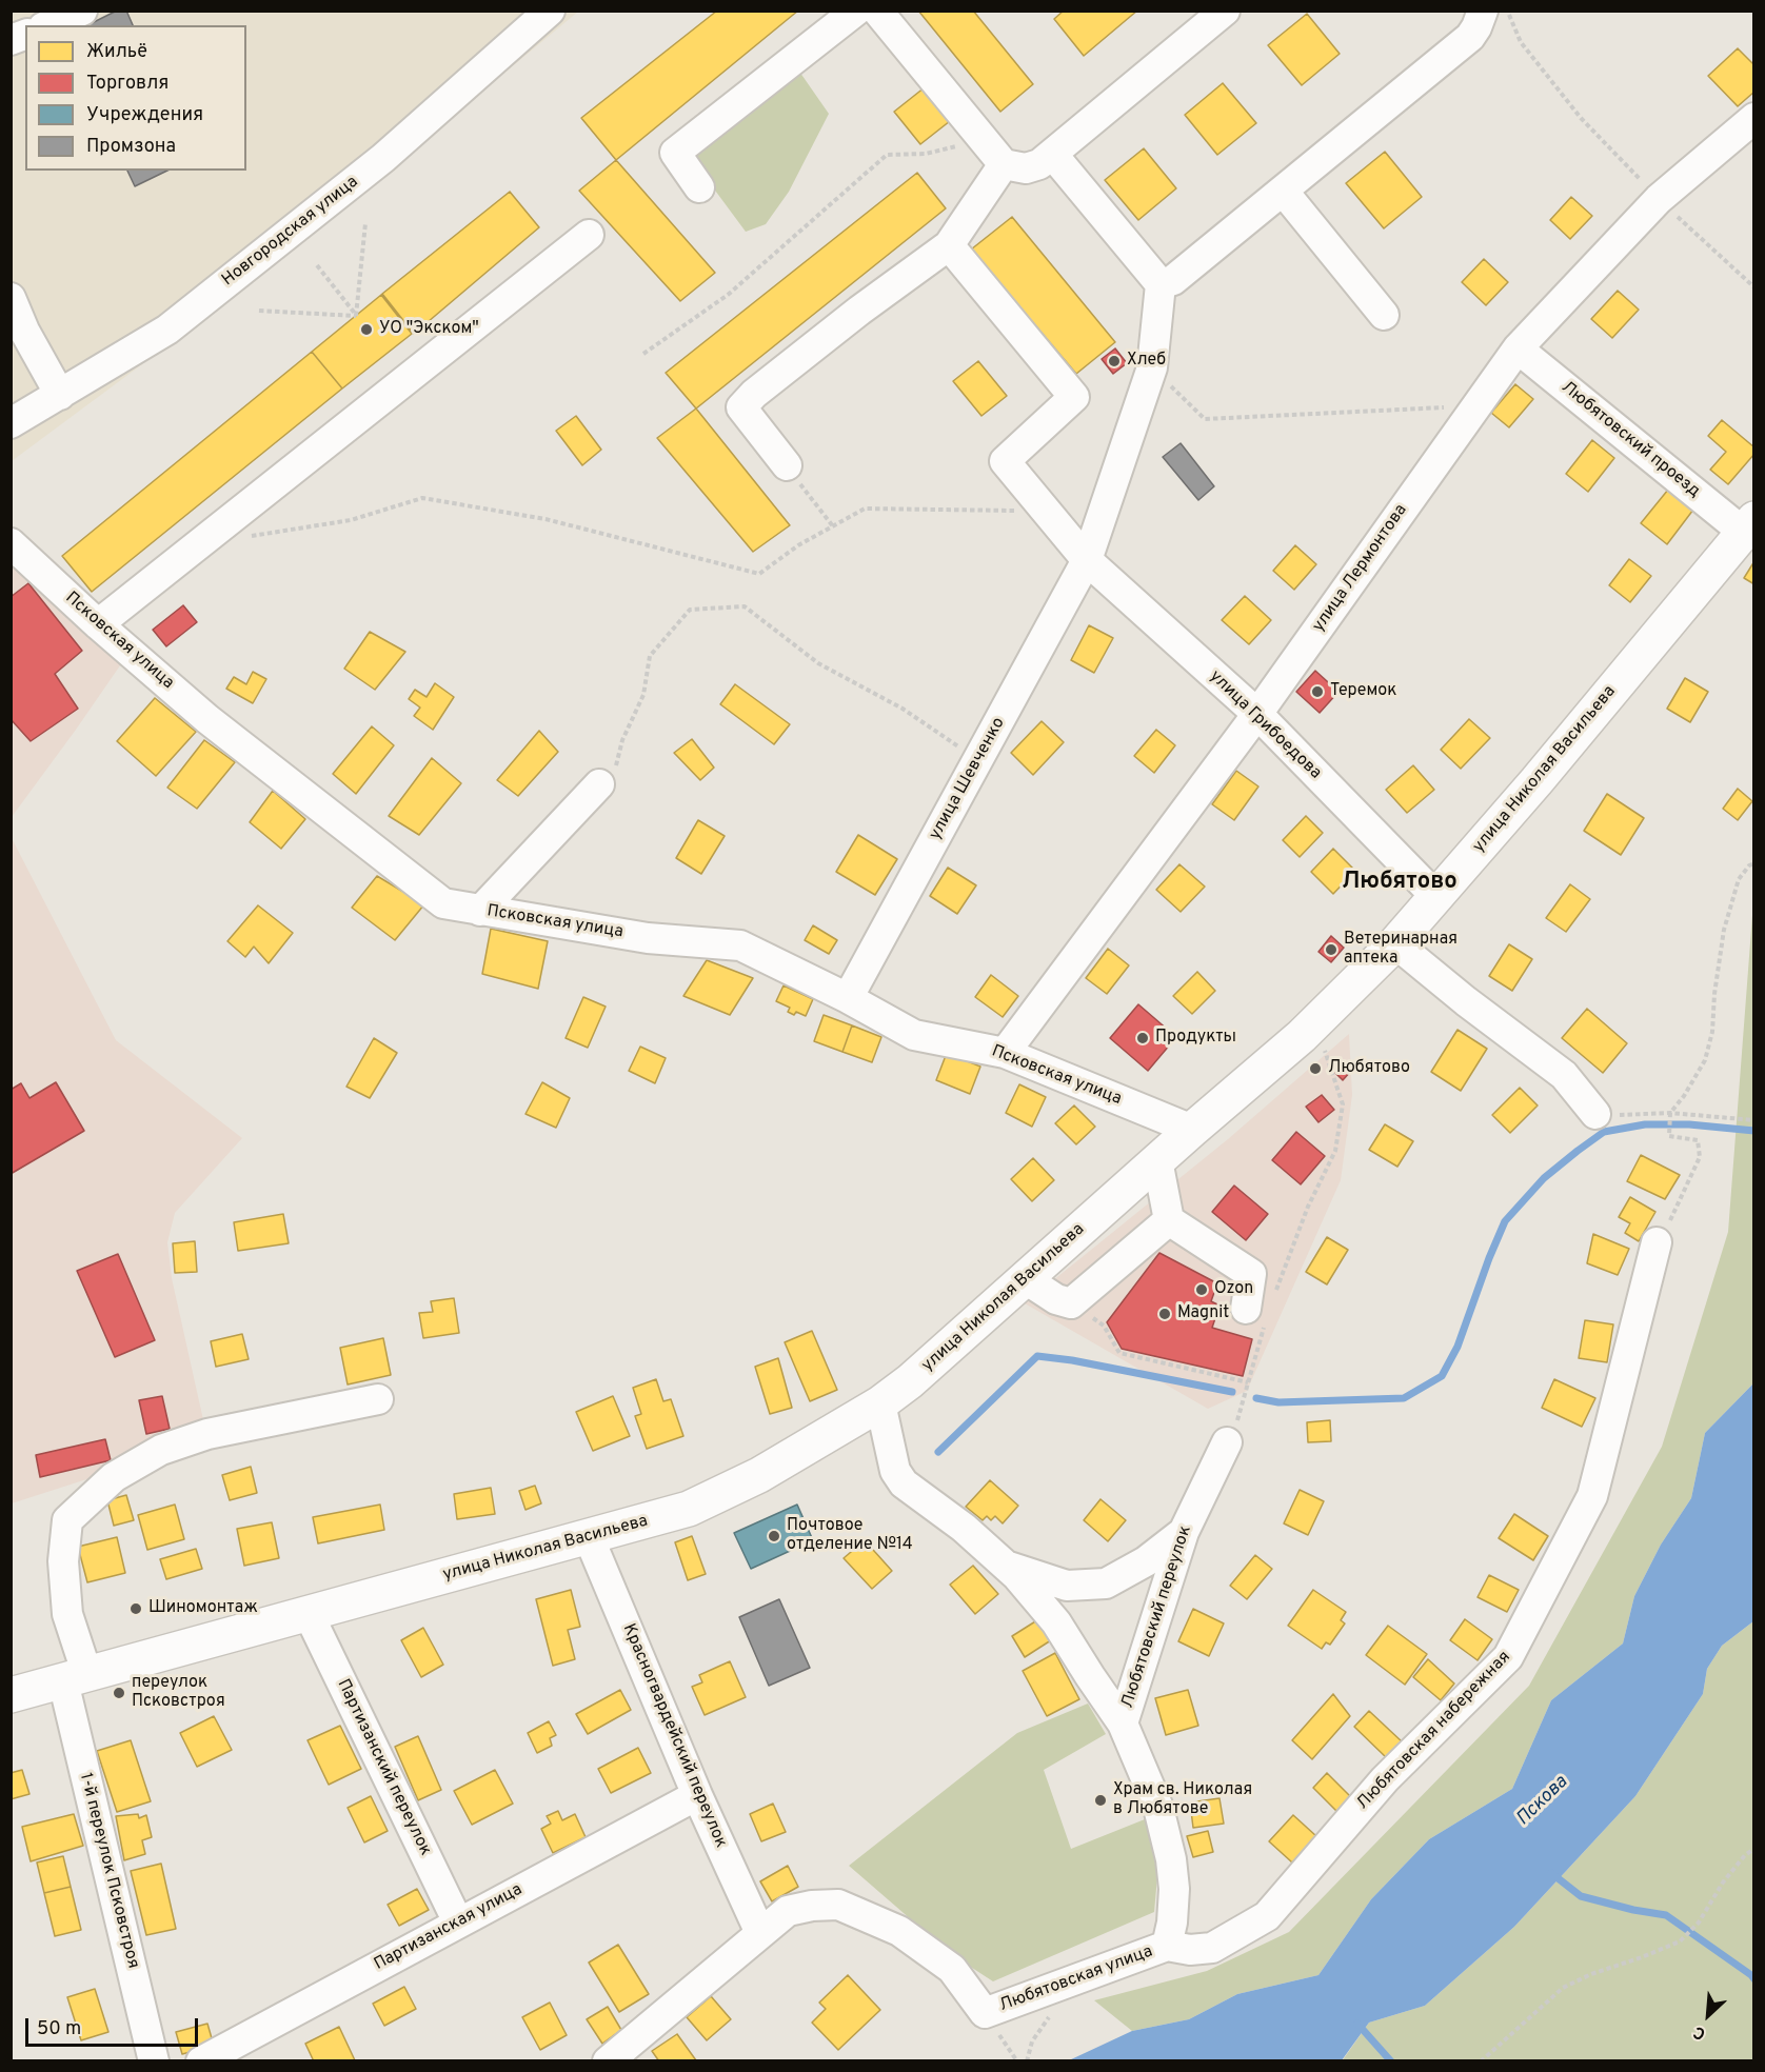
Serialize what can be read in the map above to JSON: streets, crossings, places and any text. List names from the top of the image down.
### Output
{
  "streets": {
    "main road": ["улица Николая Васильева"],
    "street": [
      "Новгородская улица",
      "Любятовский проезд",
      "улица Лермонтова",
      "Псковская улица",
      "улица Грибоедова",
      "улица Шевченко",
      "Любятовский переулок",
      "Любятовская набережная",
      "Красногвардейский переулок",
      "Партизанский переулок",
      "1-й переулок Псковстроя",
      "Партизанская улица",
      "Любятовская улица"
    ]
  },
  "crossings": [
    ["Любятовский проезд", "улица Лермонтова"],
    ["Любятовский проезд", "улица Николая Васильева"],
    ["улица Лермонтова", "Псковская улица"],
    ["улица Лермонтова", "улица Грибоедова"],
    ["Псковская улица", "улица Николая Васильева"],
    ["Псковская улица", "улица Шевченко"],
    ["улица Грибоедова", "улица Николая Васильева"],
    ["улица Грибоедова", "улица Шевченко"],
    ["улица Николая Васильева", "Красногвардейский переулок"],
    ["улица Николая Васильева", "Партизанский переулок"],
    ["улица Николая Васильева", "1-й переулок Псковстроя"],
    ["улица Николая Васильева", "Любятовская улица"],
    ["Любятовский переулок", "Любятовская улица"],
    ["Любятовская набережная", "Любятовская улица"],
    ["Красногвардейский переулок", "Партизанская улица"],
    ["Красногвардейский переулок", "Любятовская улица"],
    ["Партизанский переулок", "Партизанская улица"]
  ],
  "districts": ["Любятово"],
  "water": ["Пскова"],
  "places": [
    "УО \"Экском\"",
    "Хлеб",
    "Теремок",
    "Ветеринарная аптека",
    "Продукты",
    "Любятово",
    "Ozon",
    "Magnit",
    "Почтовое отделение №14",
    "Шиномонтаж",
    "переулок Псковстроя",
    "Храм св. Николая в Любятове"
  ],
  "legend": [
    "Жильё",
    "Торговля",
    "Учреждения",
    "Промзона"
  ],
  "scale_bar": "50 m",
  "north": "bottom left"
}
